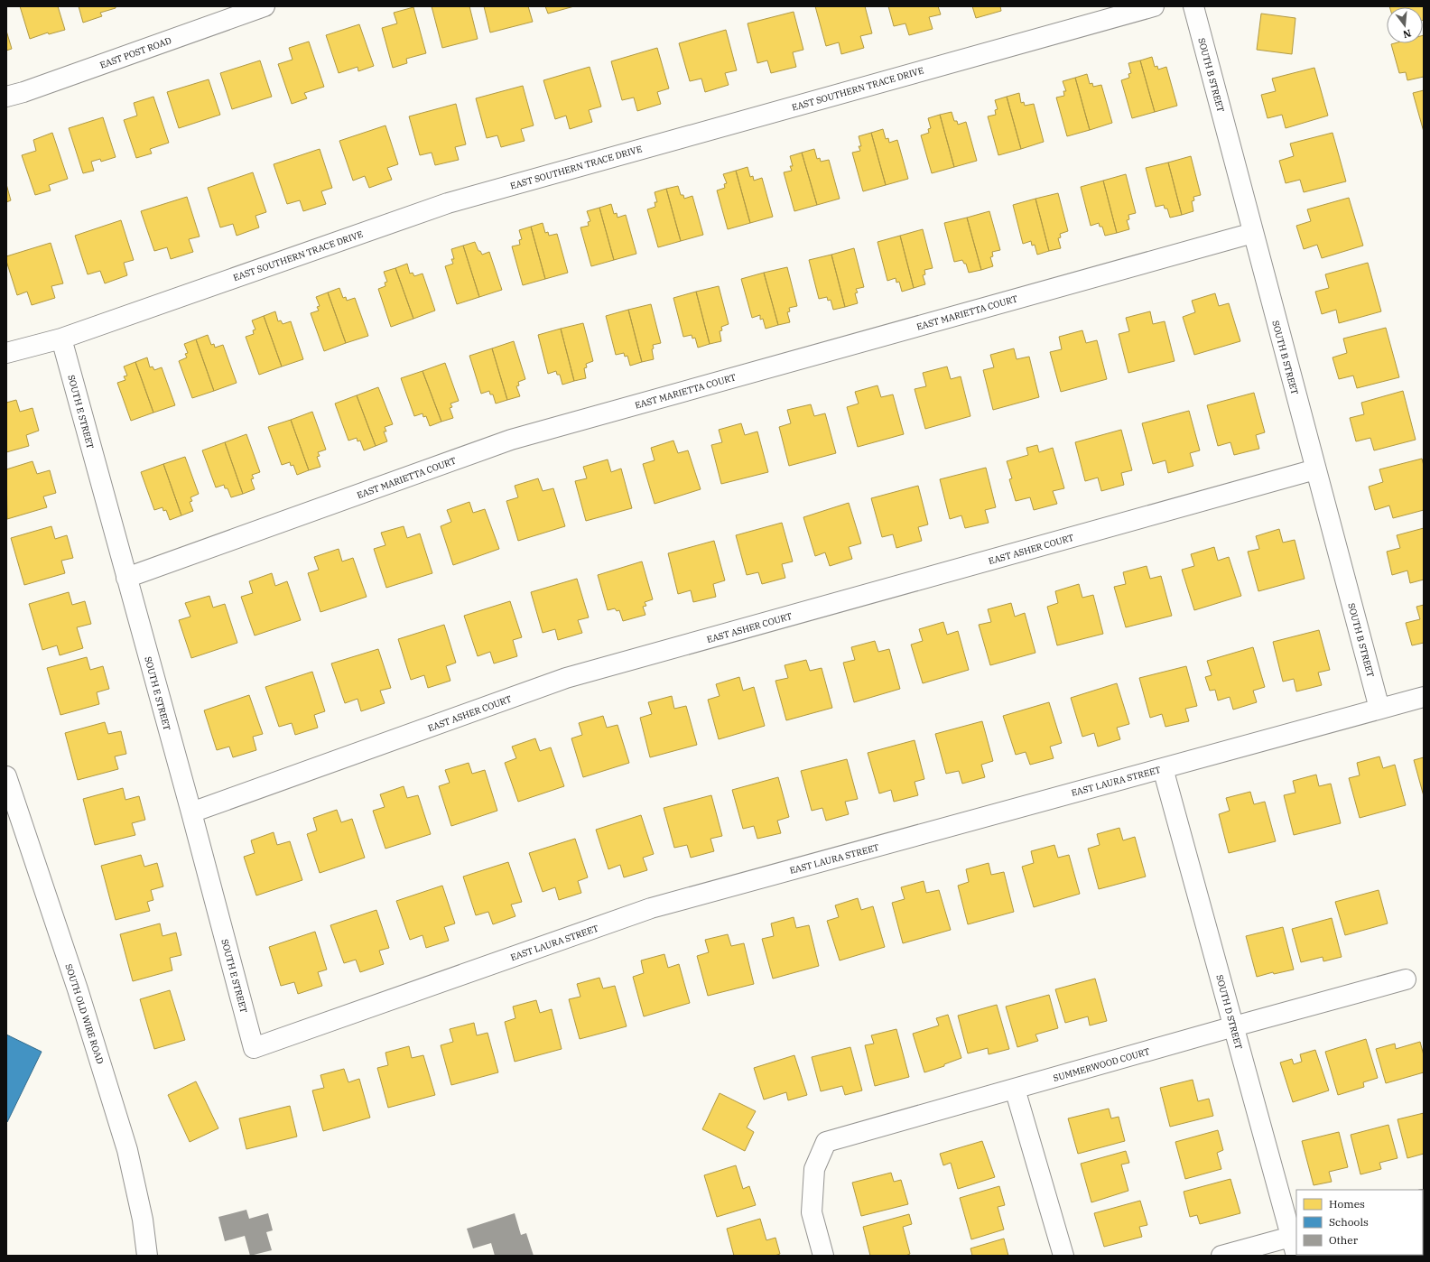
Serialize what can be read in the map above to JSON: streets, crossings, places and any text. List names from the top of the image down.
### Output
{
  "streets": {
    "street": [
      "EAST POST ROAD",
      "SOUTH B STREET",
      "EAST SOUTHERN TRACE DRIVE",
      "EAST MARIETTA COURT",
      "SOUTH E STREET",
      "EAST ASHER COURT",
      "EAST LAURA STREET",
      "SOUTH D STREET",
      "SOUTH OLD WIRE ROAD",
      "SUMMERWOOD COURT"
    ]
  },
  "crossings": [
    ["SOUTH B STREET", "EAST MARIETTA COURT"],
    ["SOUTH B STREET", "EAST ASHER COURT"],
    ["SOUTH B STREET", "EAST LAURA STREET"],
    ["EAST SOUTHERN TRACE DRIVE", "SOUTH E STREET"],
    ["EAST MARIETTA COURT", "SOUTH E STREET"],
    ["SOUTH E STREET", "EAST ASHER COURT"],
    ["SOUTH E STREET", "EAST LAURA STREET"],
    ["EAST LAURA STREET", "SOUTH D STREET"],
    ["SOUTH D STREET", "SUMMERWOOD COURT"]
  ],
  "legend": ["Homes", "Schools", "Other"],
  "north": "bottom"
}
